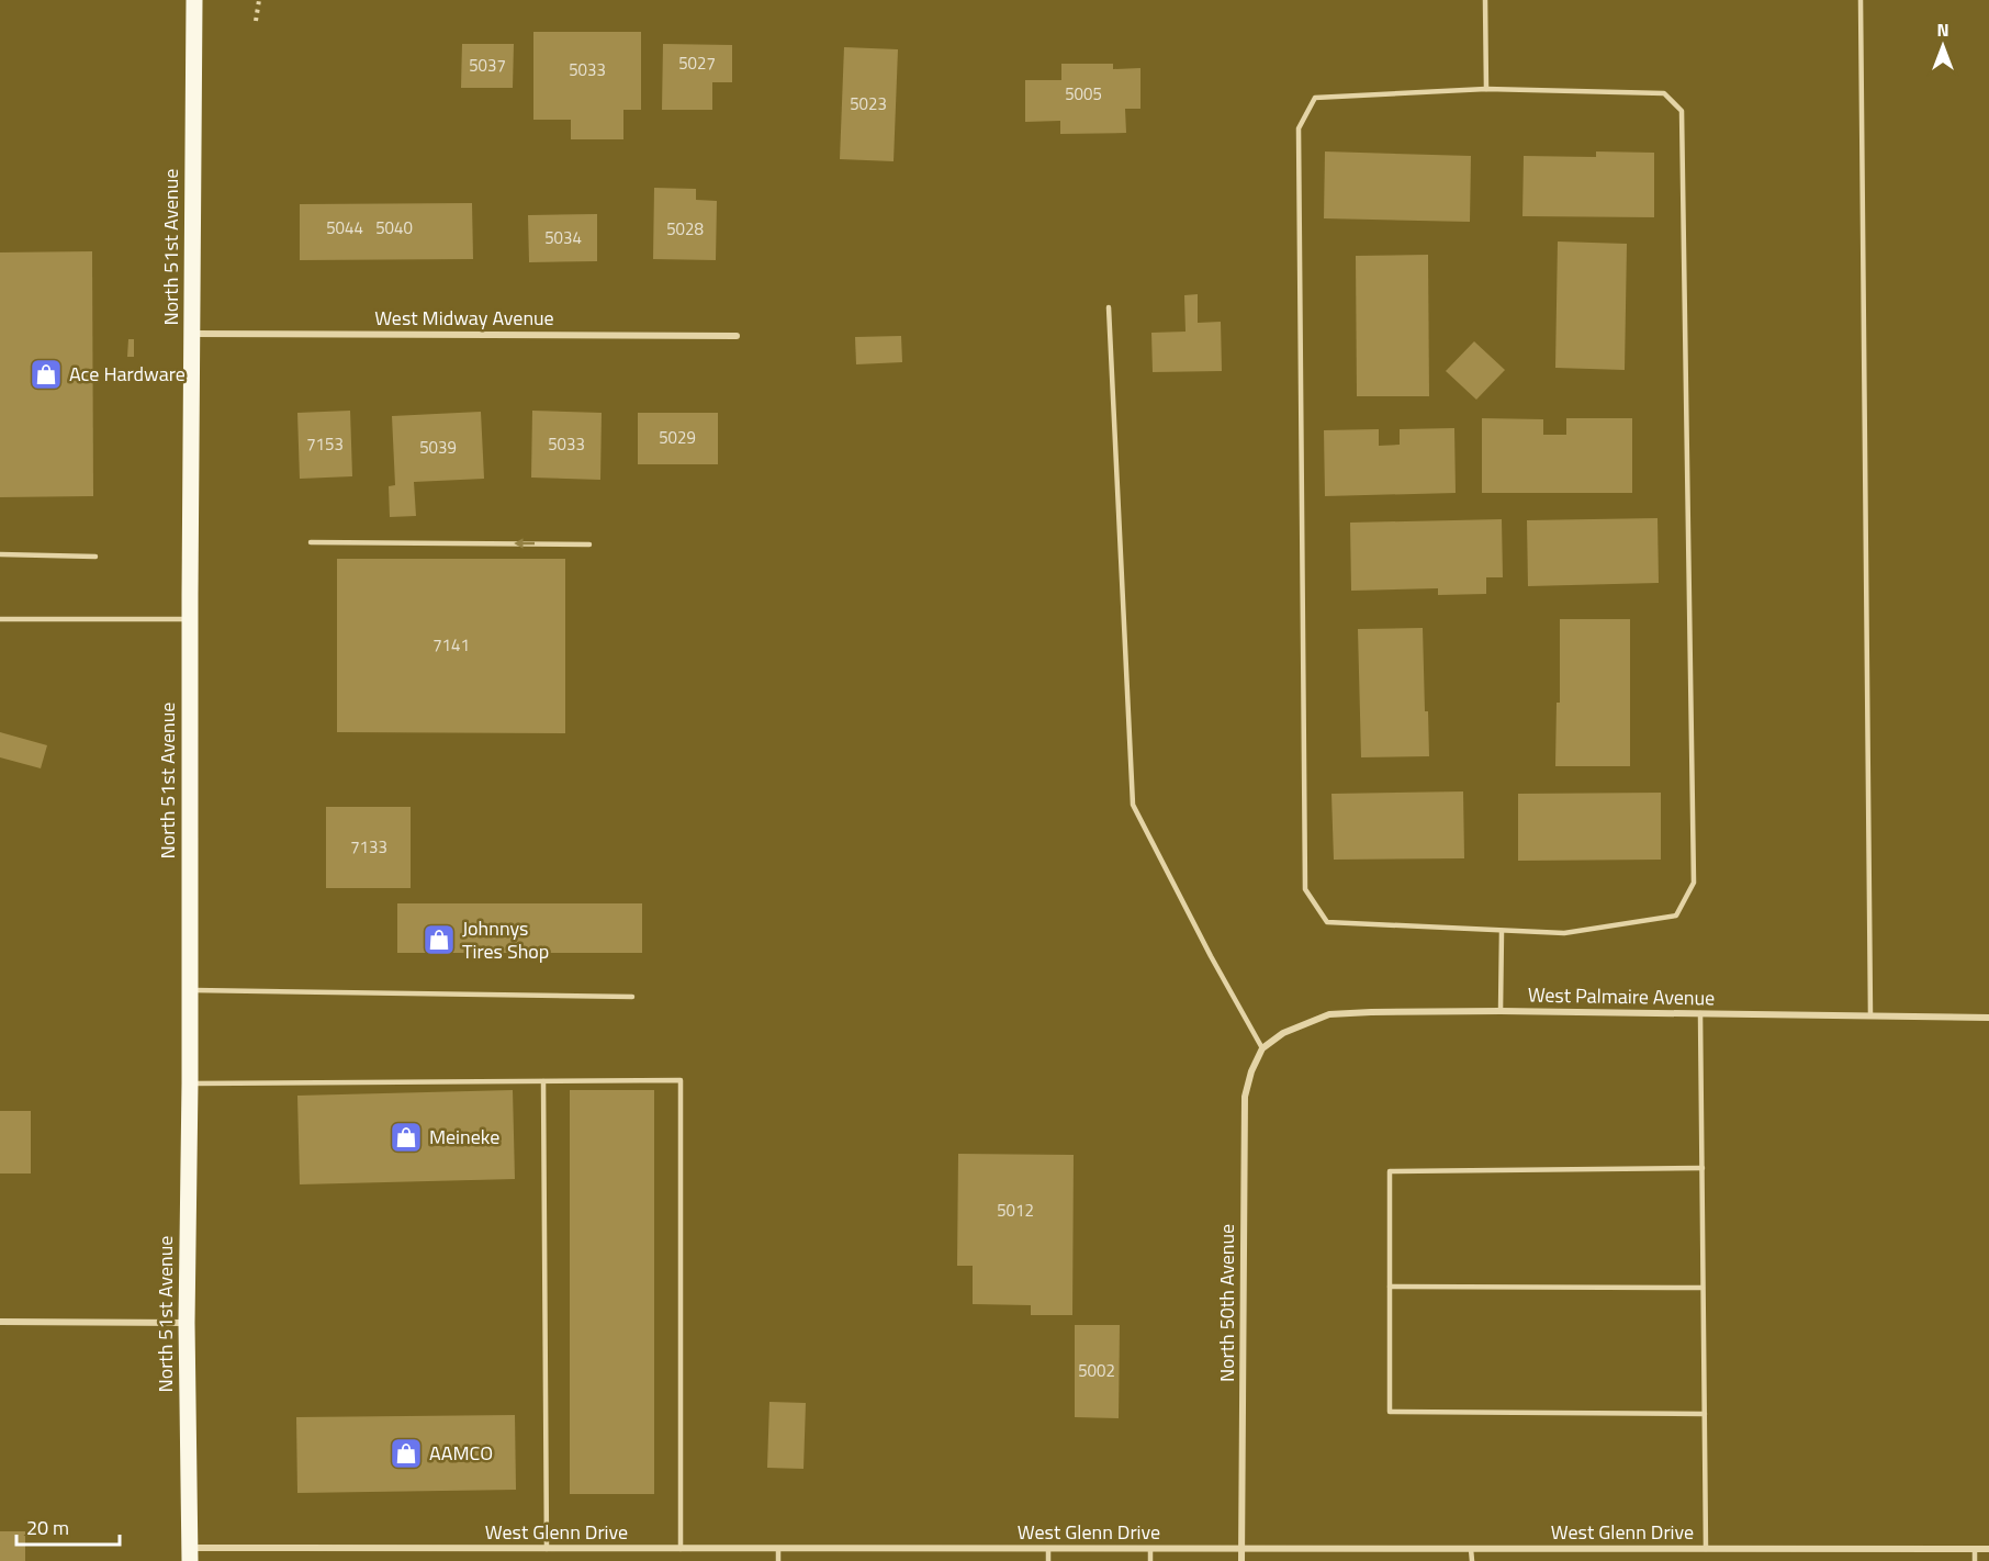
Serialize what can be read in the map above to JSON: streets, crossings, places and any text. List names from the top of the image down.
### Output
{
  "streets": {
    "main road": ["North 51st Avenue"],
    "street": [
      "West Midway Avenue",
      "West Palmaire Avenue",
      "North 50th Avenue",
      "West Glenn Drive"
    ]
  },
  "crossings": [
    ["North 51st Avenue", "West Midway Avenue"],
    ["North 51st Avenue", "West Glenn Drive"],
    ["West Palmaire Avenue", "North 50th Avenue"],
    ["North 50th Avenue", "West Glenn Drive"]
  ],
  "places": {
    "shop": [
      "Ace Hardware",
      "Johnnys Tires Shop",
      "Meineke",
      "AAMCO"
    ]
  },
  "house_numbers": [
    "5027",
    "5037",
    "5033",
    "5005",
    "5023",
    "5044",
    "5040",
    "5028",
    "5034",
    "5029",
    "7153",
    "5033",
    "5039",
    "7141",
    "7133",
    "5012",
    "5002"
  ],
  "scale_bar": "20 m",
  "north": "top"
}
